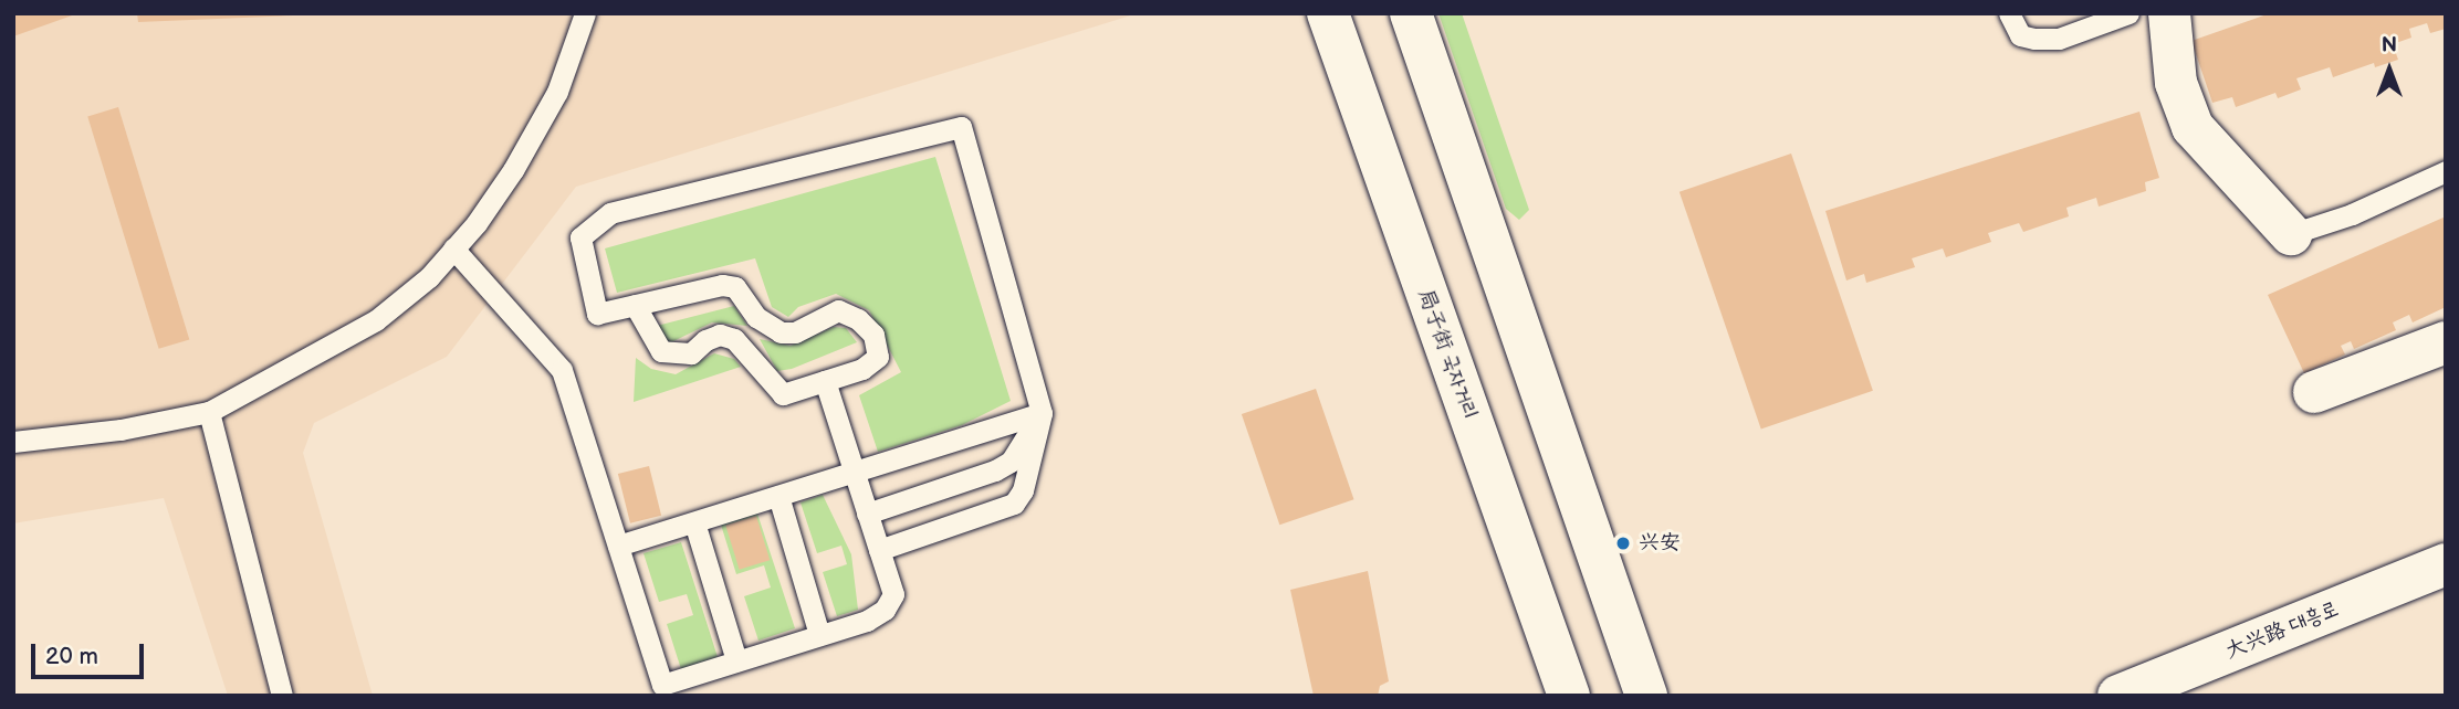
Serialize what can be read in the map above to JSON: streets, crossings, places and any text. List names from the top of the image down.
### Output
{
  "streets": {
    "main road": ["局子街 국자거리", "大兴路 대흥로"]
  },
  "places": ["兴安"],
  "scale_bar": "20 m",
  "north": "top"
}
